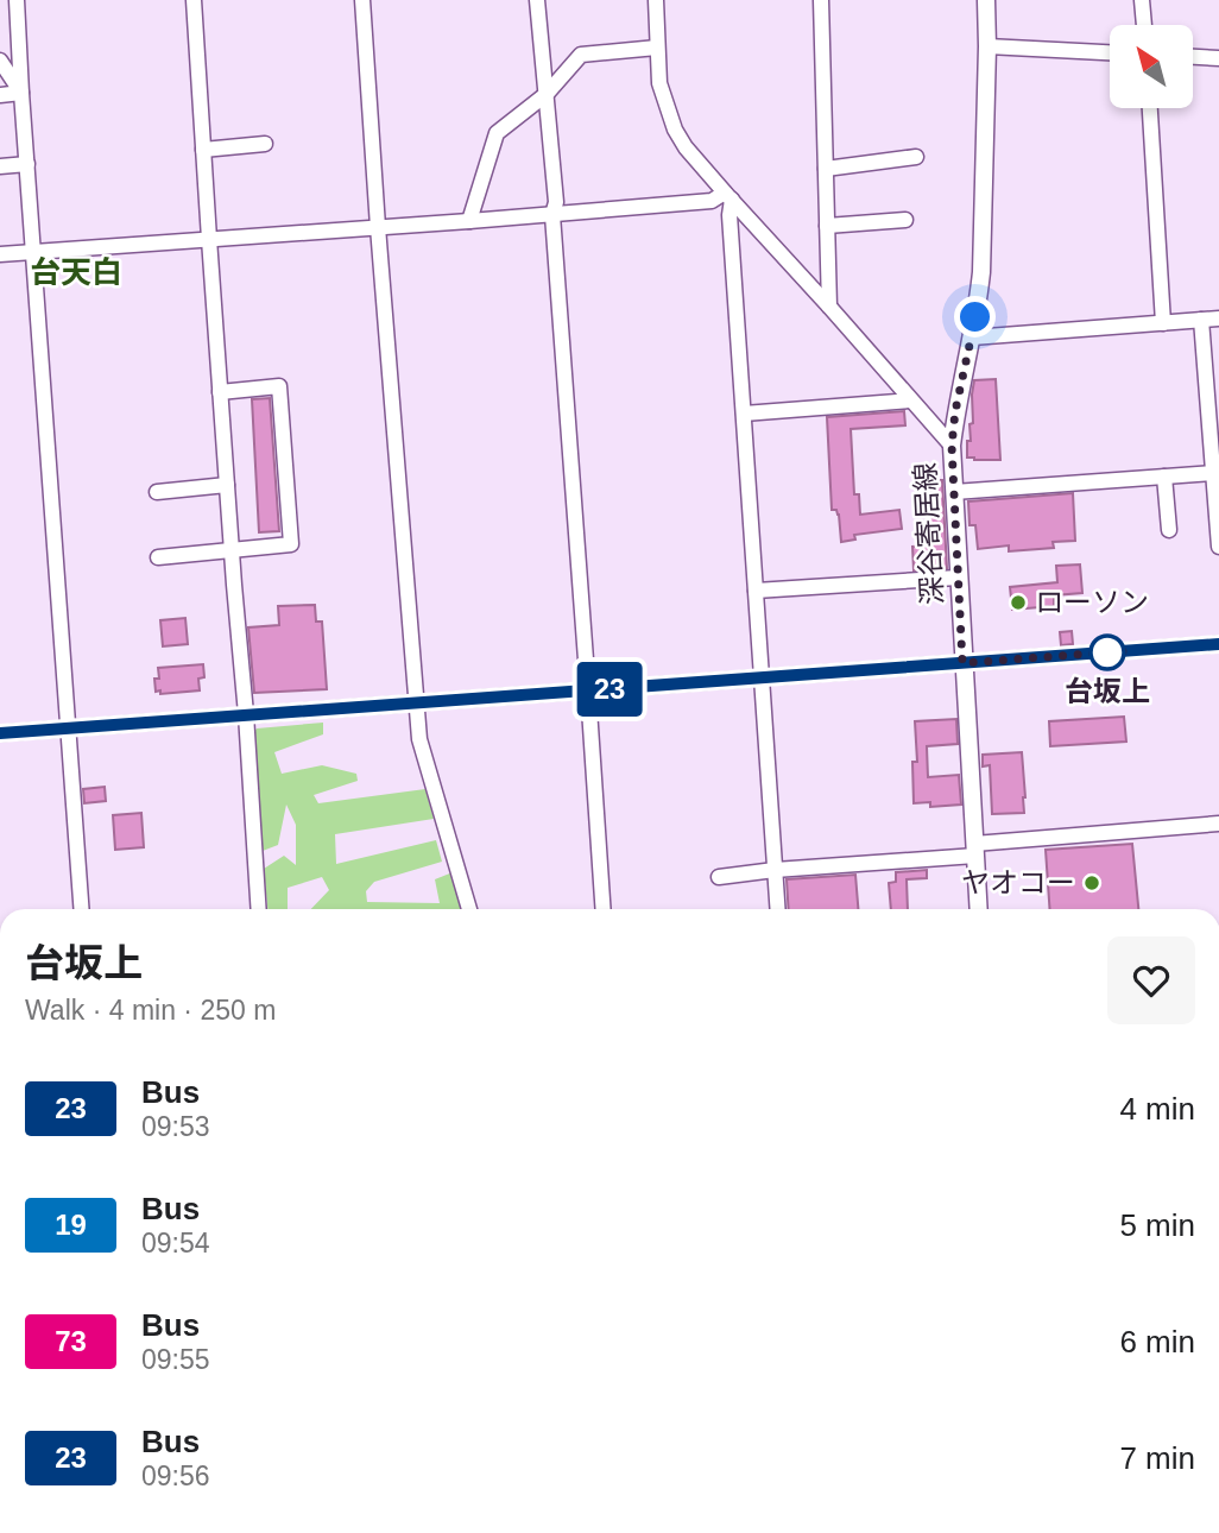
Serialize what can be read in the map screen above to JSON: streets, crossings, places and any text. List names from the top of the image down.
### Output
{
  "streets": {
    "main road": ["深谷寄居線"]
  },
  "districts": ["台天白"],
  "places": ["ローソン", "台坂上", "ヤオコー"],
  "lines": ["bus line 23"],
  "north": "top left",
  "page": {
    "on_map": "23",
    "heading": ["台坂上", "Walk · 4 min · 250 m"],
    "list": [
      {
        "mark": "23",
        "name": "Bus",
        "note": "09:53",
        "value": "4 min"
      },
      {
        "mark": "19",
        "name": "Bus",
        "note": "09:54",
        "value": "5 min"
      },
      {
        "mark": "73",
        "name": "Bus",
        "note": "09:55",
        "value": "6 min"
      },
      {
        "mark": "23",
        "name": "Bus",
        "note": "09:56",
        "value": "7 min"
      }
    ]
  }
}
